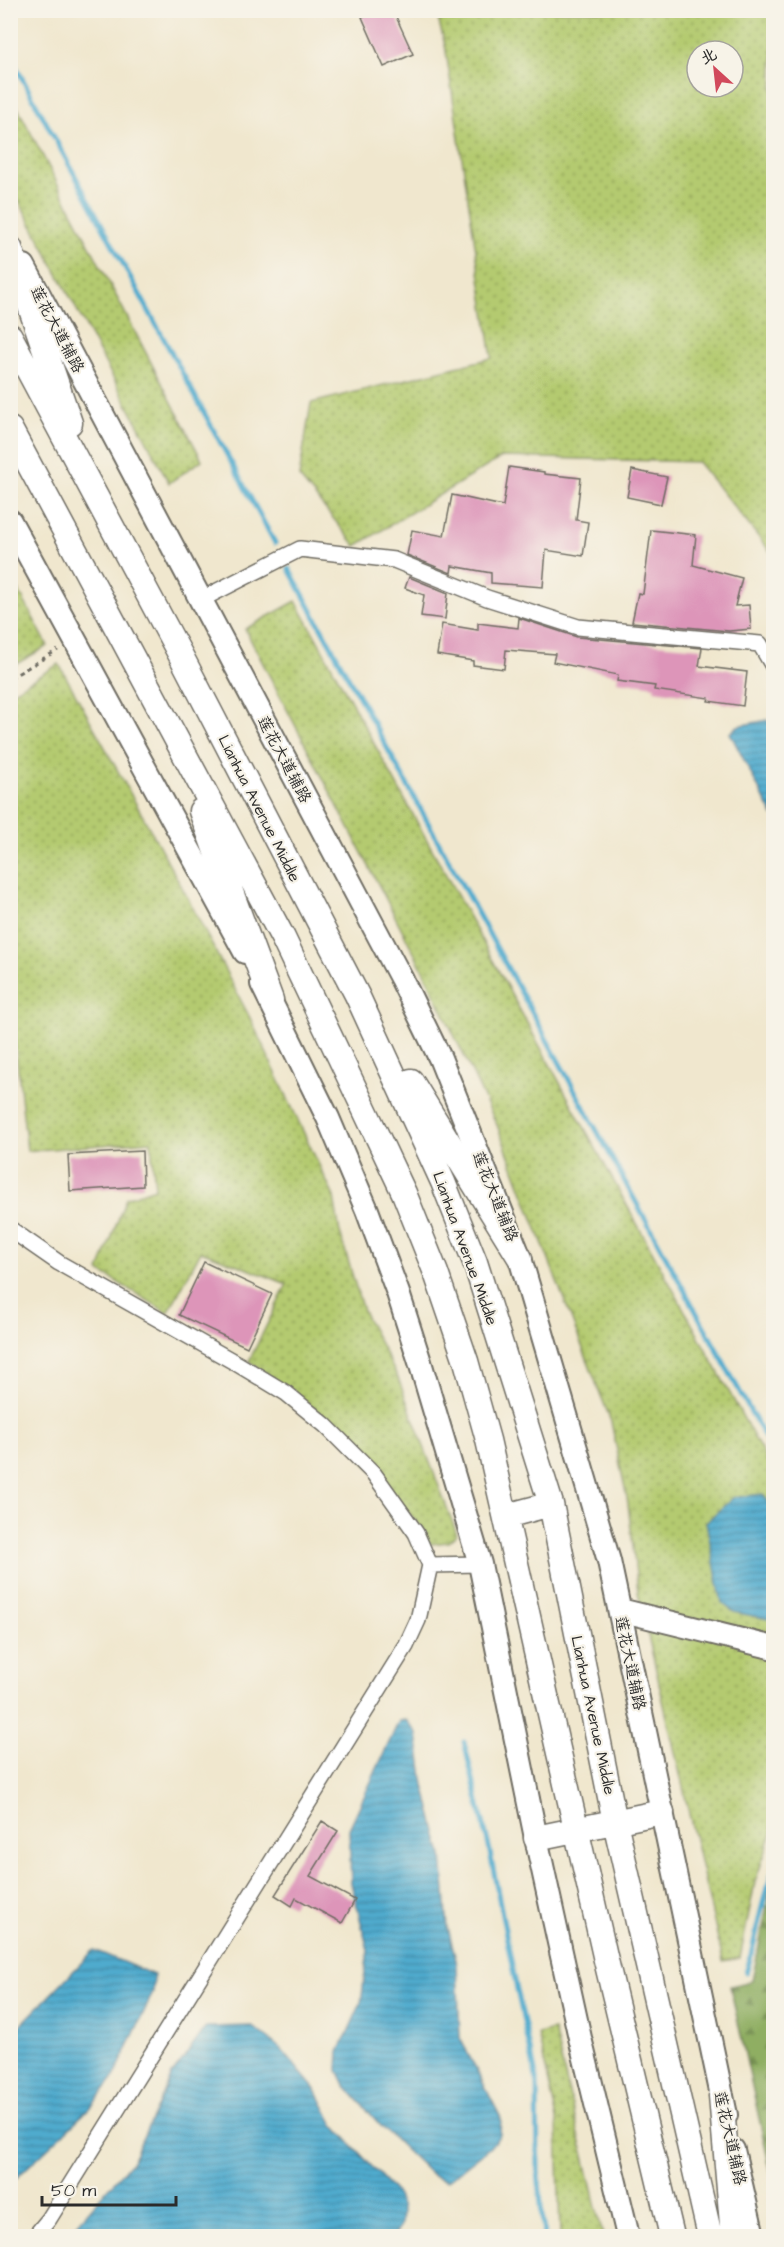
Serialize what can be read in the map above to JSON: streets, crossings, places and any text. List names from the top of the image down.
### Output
{
  "streets": {
    "main road": ["Lianhua Avenue Middle"],
    "street": ["莲花大道辅路"]
  },
  "scale_bar": "50 m",
  "north": "top left"
}
